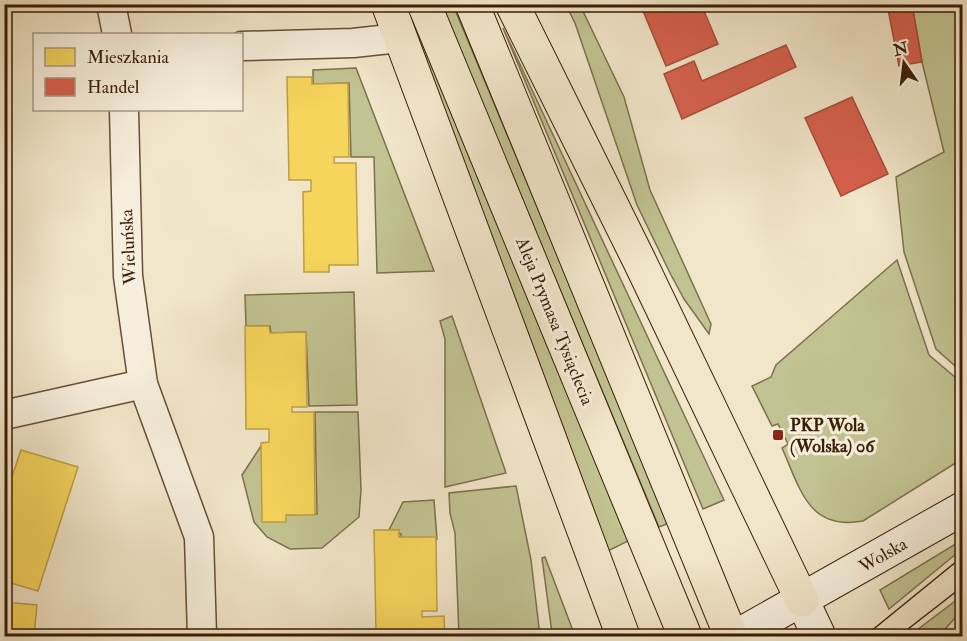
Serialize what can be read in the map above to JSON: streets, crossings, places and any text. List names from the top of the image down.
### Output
{
  "streets": {
    "main road": ["Aleja Prymasa Tysiąclecia", "Wolska"],
    "street": ["Wieluńska"]
  },
  "places": {
    "transit": ["PKP Wola (Wolska) 06"]
  },
  "legend": ["Mieszkania", "Handel"],
  "north": "top"
}
